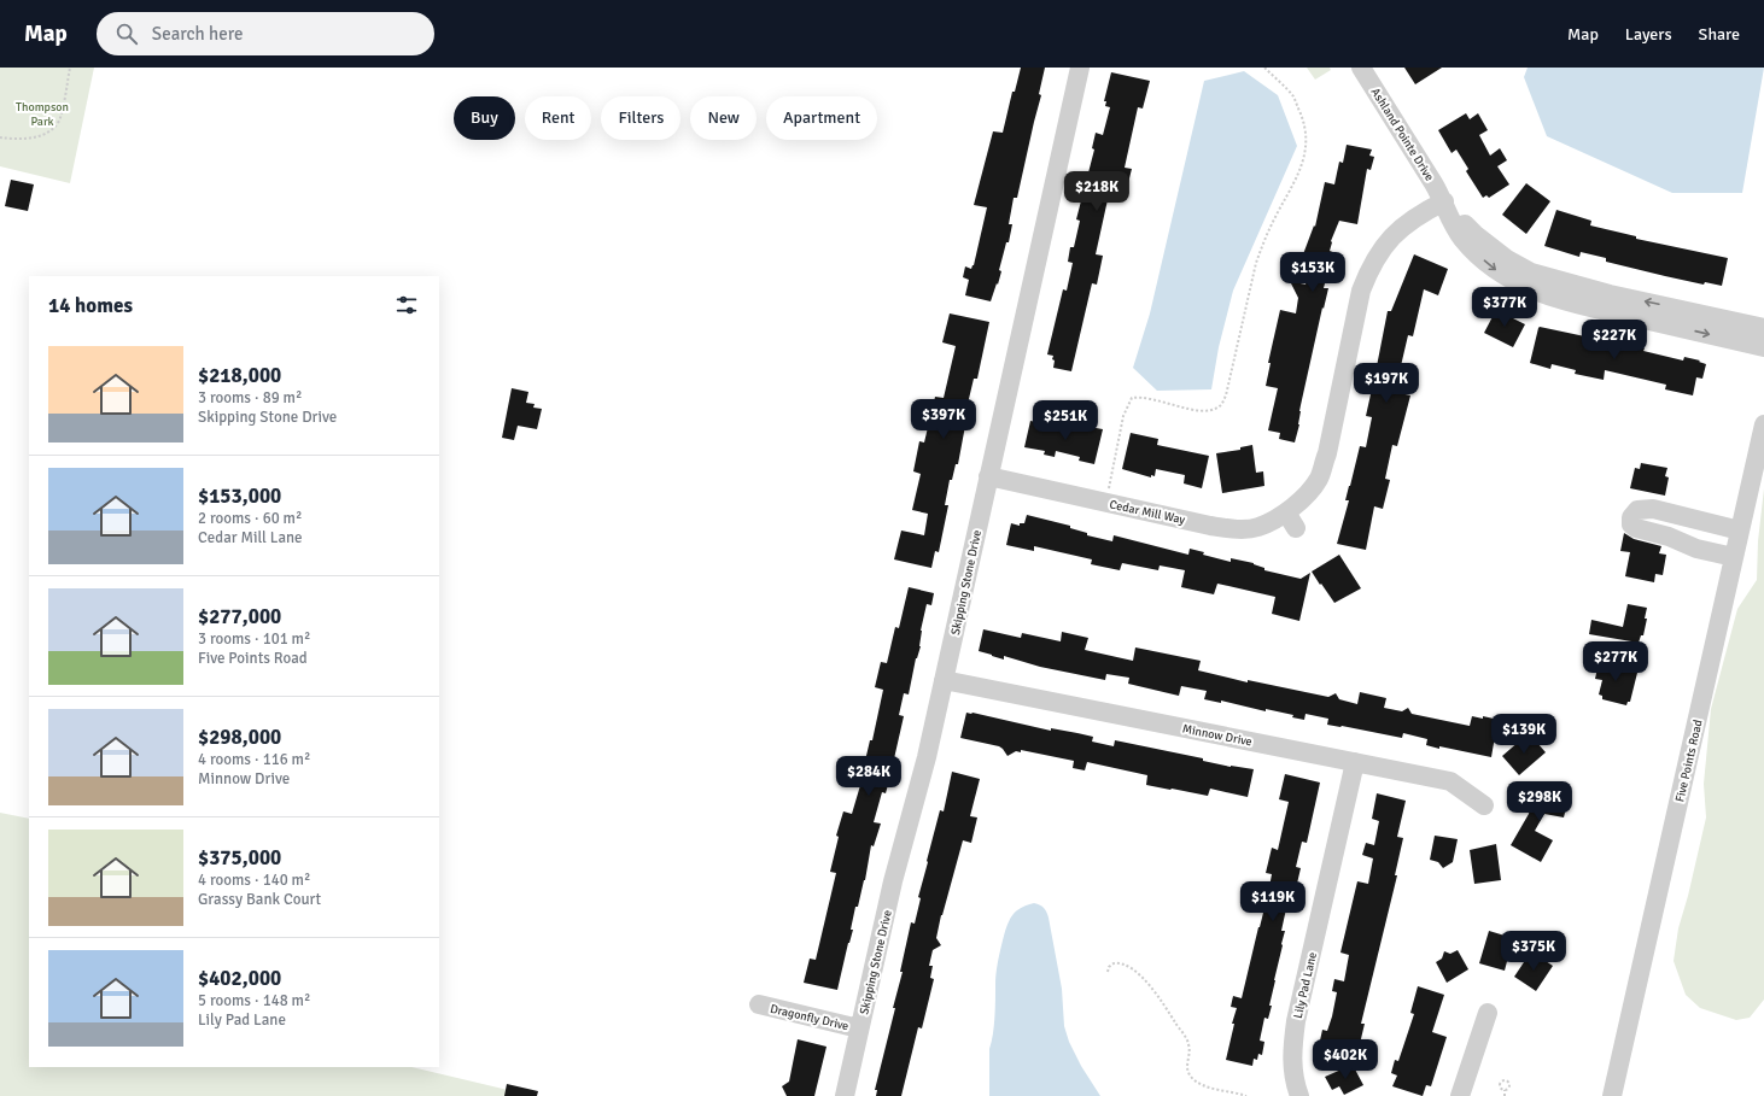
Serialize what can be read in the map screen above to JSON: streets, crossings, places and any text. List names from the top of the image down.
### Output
{
  "streets": {
    "street": [
      "Ashland Pointe Drive",
      "Cedar Mill Way",
      "Skipping Stone Drive",
      "Minnow Drive",
      "Five Points Road",
      "Lily Pad Lane",
      "Dragonfly Drive"
    ]
  },
  "crossings": [
    ["Ashland Pointe Drive", "Cedar Mill Way"],
    ["Cedar Mill Way", "Skipping Stone Drive"],
    ["Skipping Stone Drive", "Minnow Drive"],
    ["Skipping Stone Drive", "Dragonfly Drive"],
    ["Minnow Drive", "Lily Pad Lane"]
  ],
  "parks": ["Thompson Park"],
  "page": {
    "header": "Map",
    "search": "Search here",
    "nav": ["Map", "Layers", "Share"],
    "chip": [
      "Buy",
      "Rent",
      "Filters",
      "New",
      "Apartment"
    ],
    "price": [
      "$218K",
      "$153K",
      "$377K",
      "$227K",
      "$197K",
      "$397K",
      "$251K",
      "$277K",
      "$139K",
      "$284K",
      "$298K",
      "$119K",
      "$375K",
      "$402K"
    ],
    "heading": "14 homes",
    "list": [
      {
        "name": "$218,000",
        "note": "3 rooms · 89 m² · Skipping Stone Drive"
      },
      {
        "name": "$153,000",
        "note": "2 rooms · 60 m² · Cedar Mill Lane"
      },
      {
        "name": "$277,000",
        "note": "3 rooms · 101 m² · Five Points Road"
      },
      {
        "name": "$298,000",
        "note": "4 rooms · 116 m² · Minnow Drive"
      },
      {
        "name": "$375,000",
        "note": "4 rooms · 140 m² · Grassy Bank Court"
      },
      {
        "name": "$402,000",
        "note": "5 rooms · 148 m² · Lily Pad Lane"
      }
    ]
  }
}
